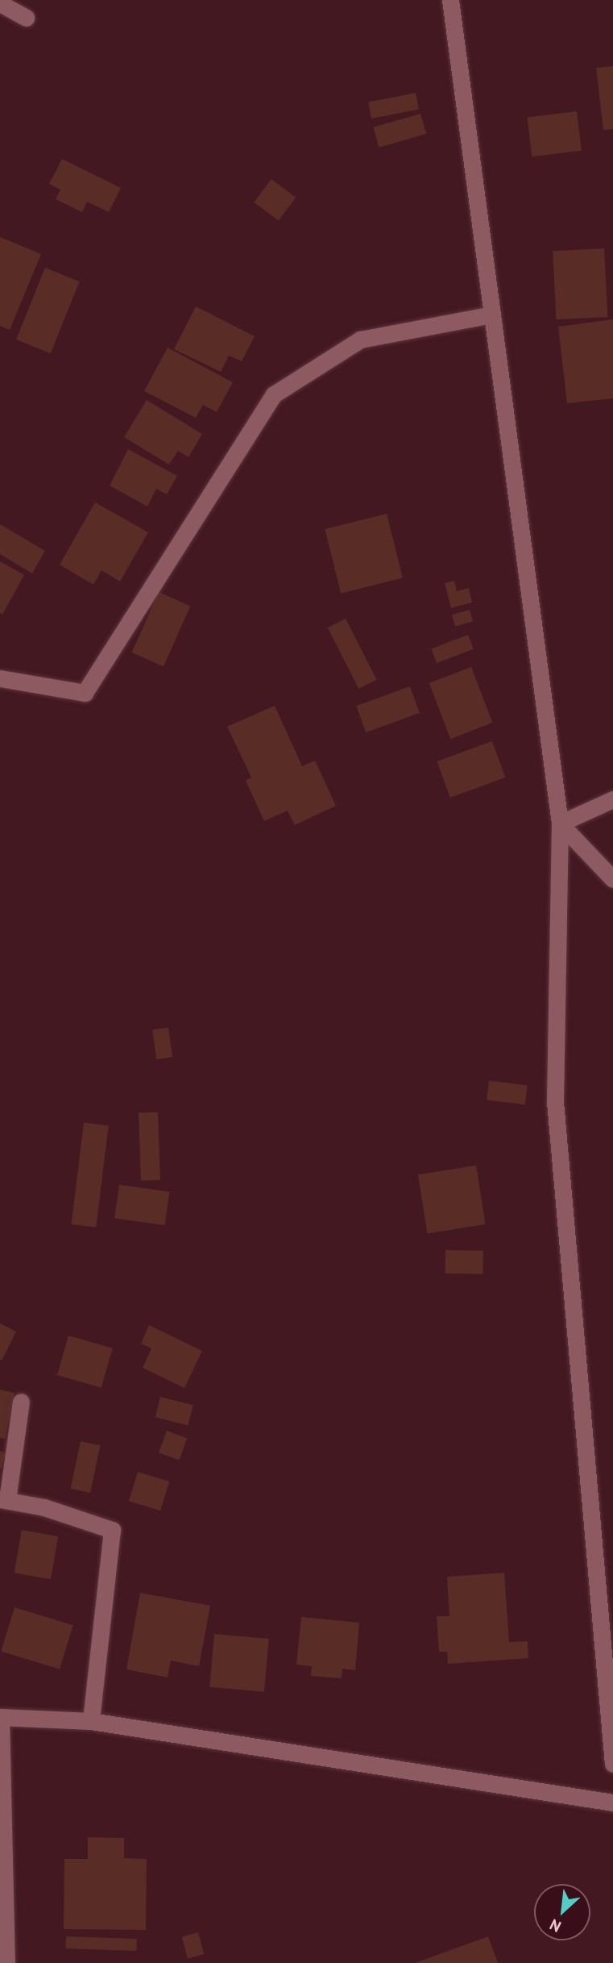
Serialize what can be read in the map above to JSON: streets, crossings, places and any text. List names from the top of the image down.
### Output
{
  "north": "bottom left"
}
